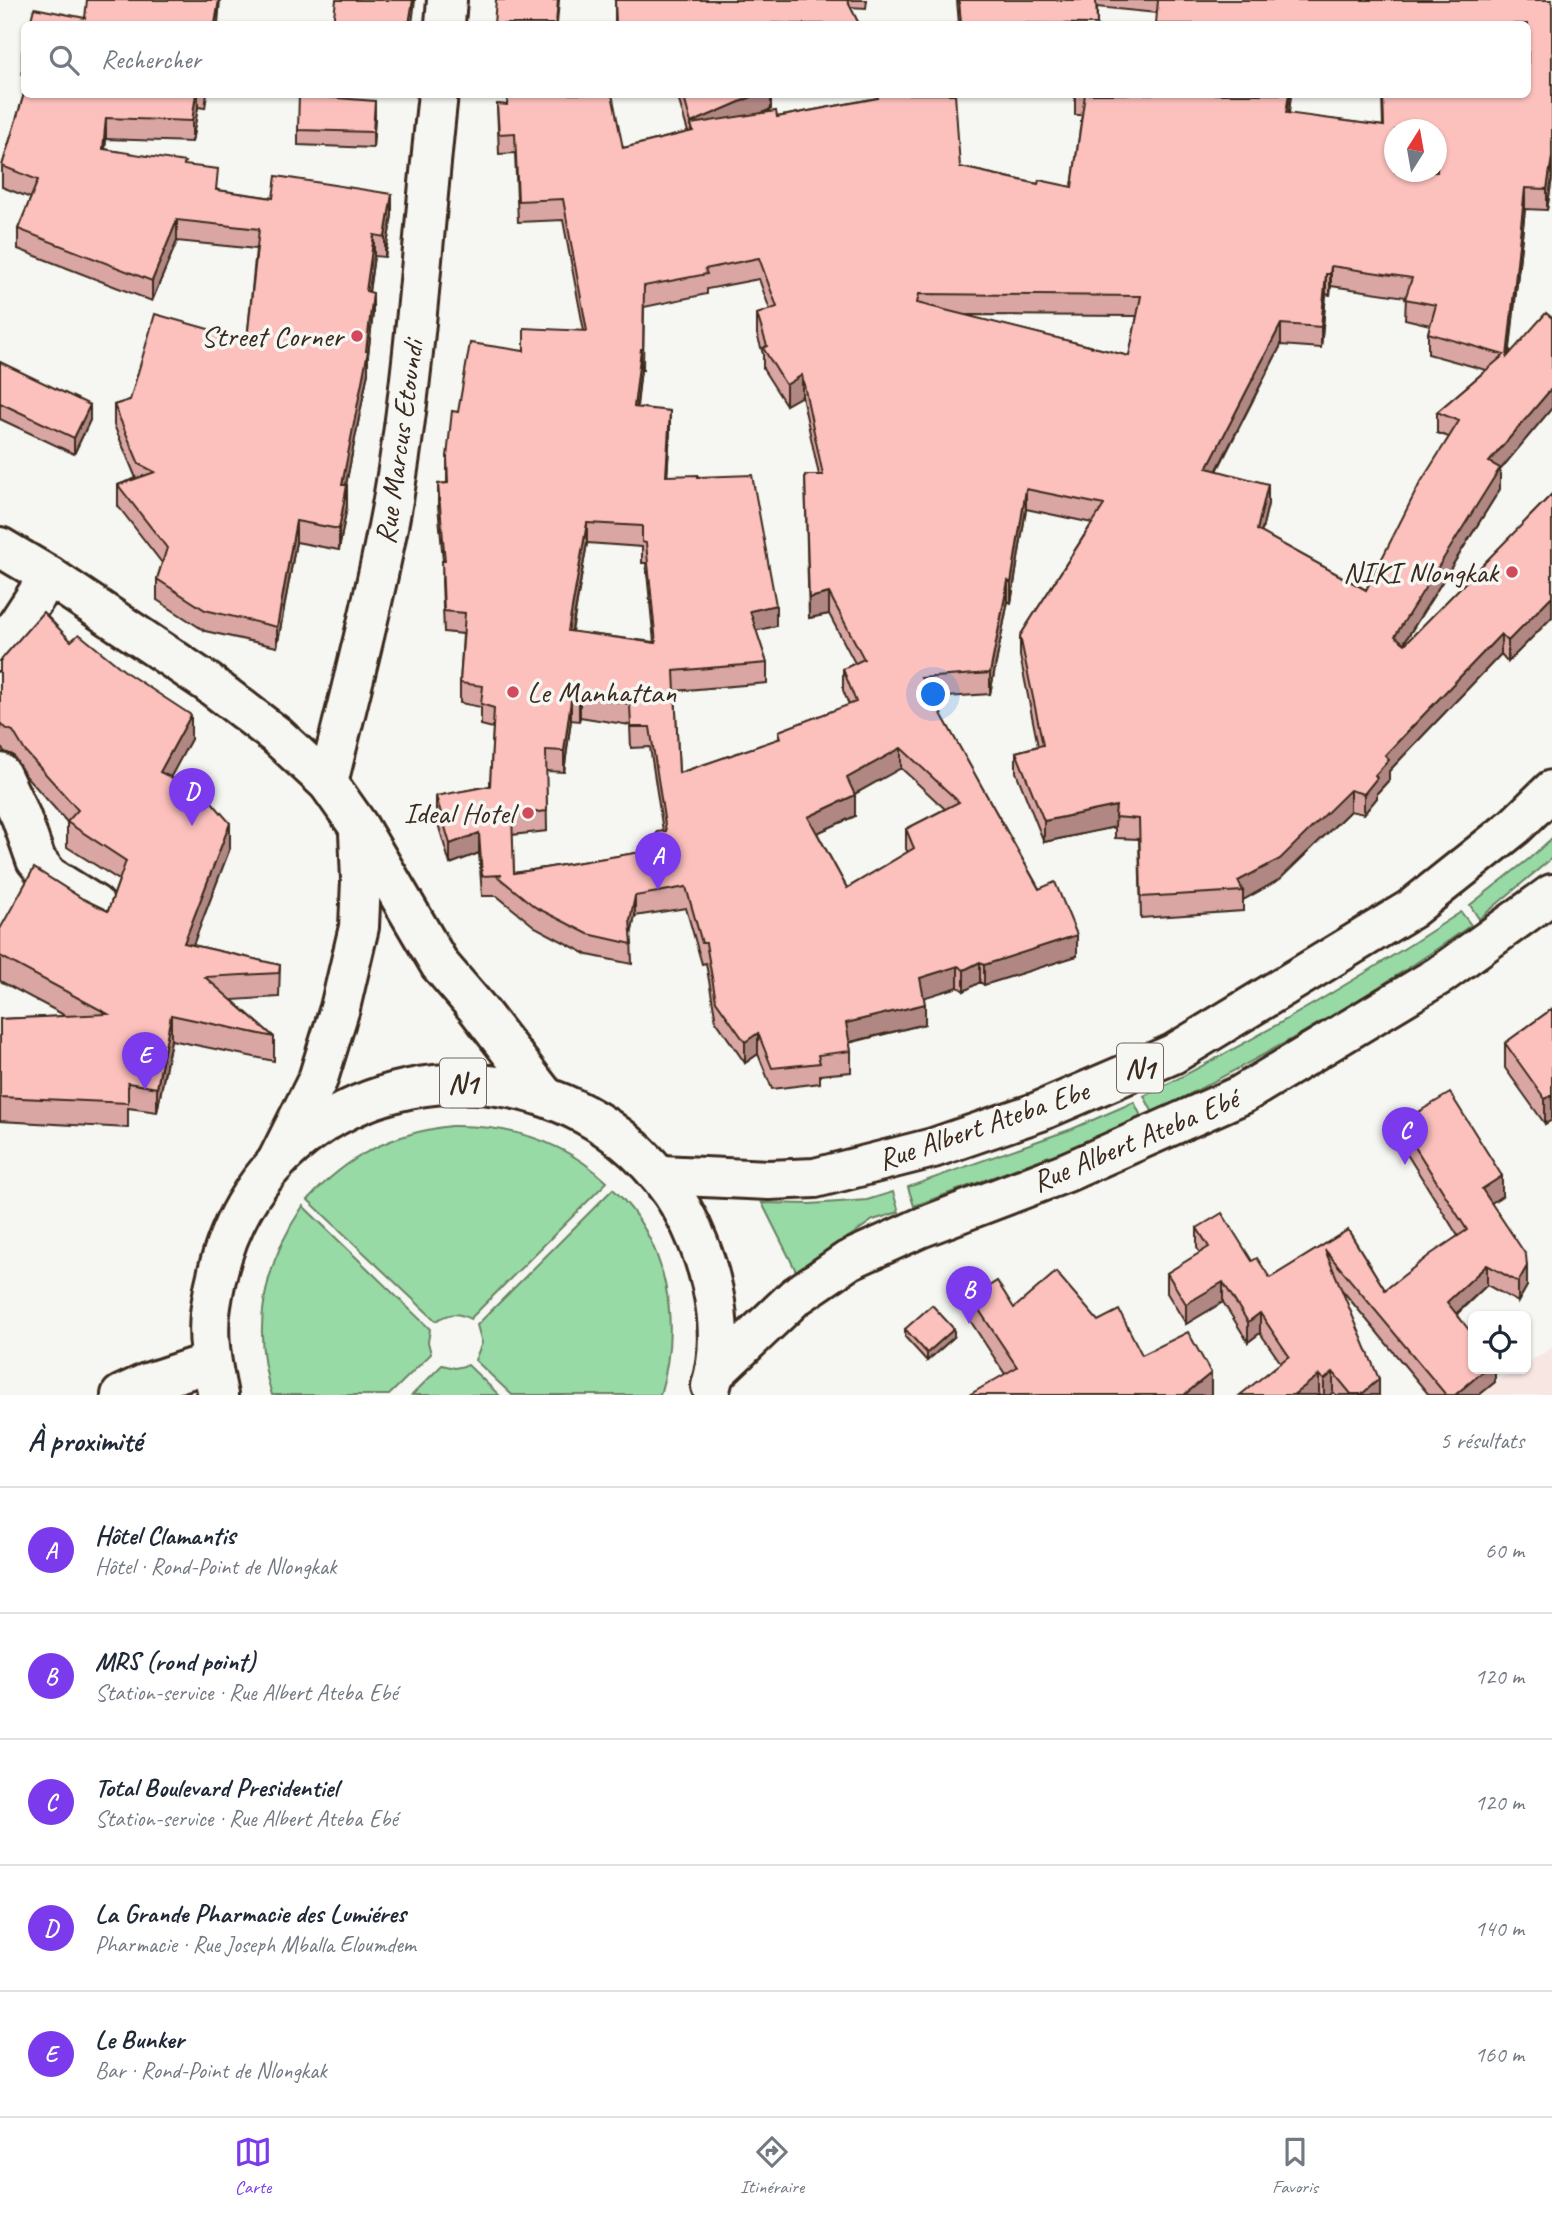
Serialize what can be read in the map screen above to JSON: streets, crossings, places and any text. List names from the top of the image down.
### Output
{
  "streets": {
    "main road": [
      "Rue Marcus Etoundi",
      "N1",
      "Rue Albert Ateba Ebe",
      "Rue Albert Ateba Ebé"
    ]
  },
  "crossings": [
    ["N1", "Rue Albert Ateba Ebe"],
    ["N1", "Rue Albert Ateba Ebé"]
  ],
  "places": [
    "Street Corner",
    "NIKI Nlongkak",
    "Le Manhattan",
    "Ideal Hotel"
  ],
  "north": "top",
  "page": {
    "search": "Rechercher",
    "pins": [
      "D",
      "A",
      "E",
      "C",
      "B"
    ],
    "heading": ["À proximité", "5 résultats"],
    "list": [
      {
        "mark": "A",
        "name": "Hôtel Clamantis",
        "note": "Hôtel · Rond-Point de Nlongkak",
        "value": "60 m"
      },
      {
        "mark": "B",
        "name": "MRS (rond point)",
        "note": "Station-service · Rue Albert Ateba Ebé",
        "value": "120 m"
      },
      {
        "mark": "C",
        "name": "Total Boulevard Presidentiel",
        "note": "Station-service · Rue Albert Ateba Ebé",
        "value": "120 m"
      },
      {
        "mark": "D",
        "name": "La Grande Pharmacie des Lumiéres",
        "note": "Pharmacie · Rue Joseph Mballa Eloumdem",
        "value": "140 m"
      },
      {
        "mark": "E",
        "name": "Le Bunker",
        "note": "Bar · Rond-Point de Nlongkak",
        "value": "160 m"
      }
    ],
    "nav": ["Carte", "Itinéraire", "Favoris"]
  }
}
